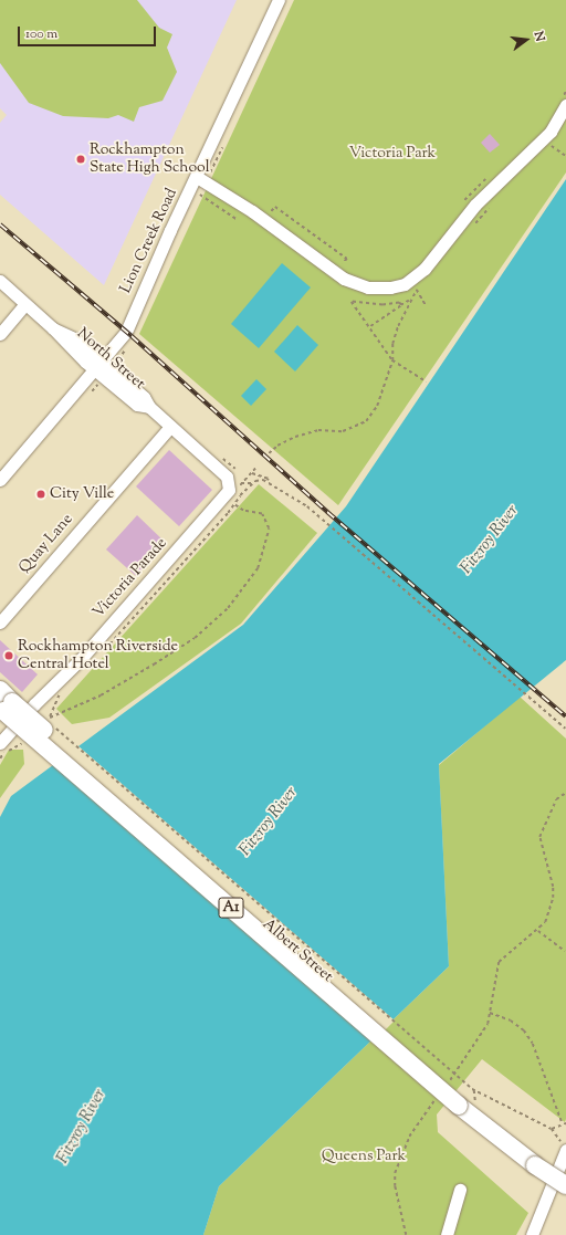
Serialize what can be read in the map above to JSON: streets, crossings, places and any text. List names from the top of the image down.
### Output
{
  "streets": {
    "highway": ["A1", "Albert Street"],
    "street": [
      "Lion Creek Road",
      "North Street",
      "Quay Lane",
      "Victoria Parade"
    ]
  },
  "crossings": [
    ["Lion Creek Road", "North Street"],
    ["North Street", "Quay Lane"],
    ["North Street", "Victoria Parade"],
    ["A1", "Albert Street"]
  ],
  "water": ["Fitzroy River"],
  "parks": ["Victoria Park", "Queens Park"],
  "places": ["Rockhampton State High School", "City Ville", "Rockhampton Riverside Central Hotel"],
  "scale_bar": "100 m",
  "north": "right"
}
